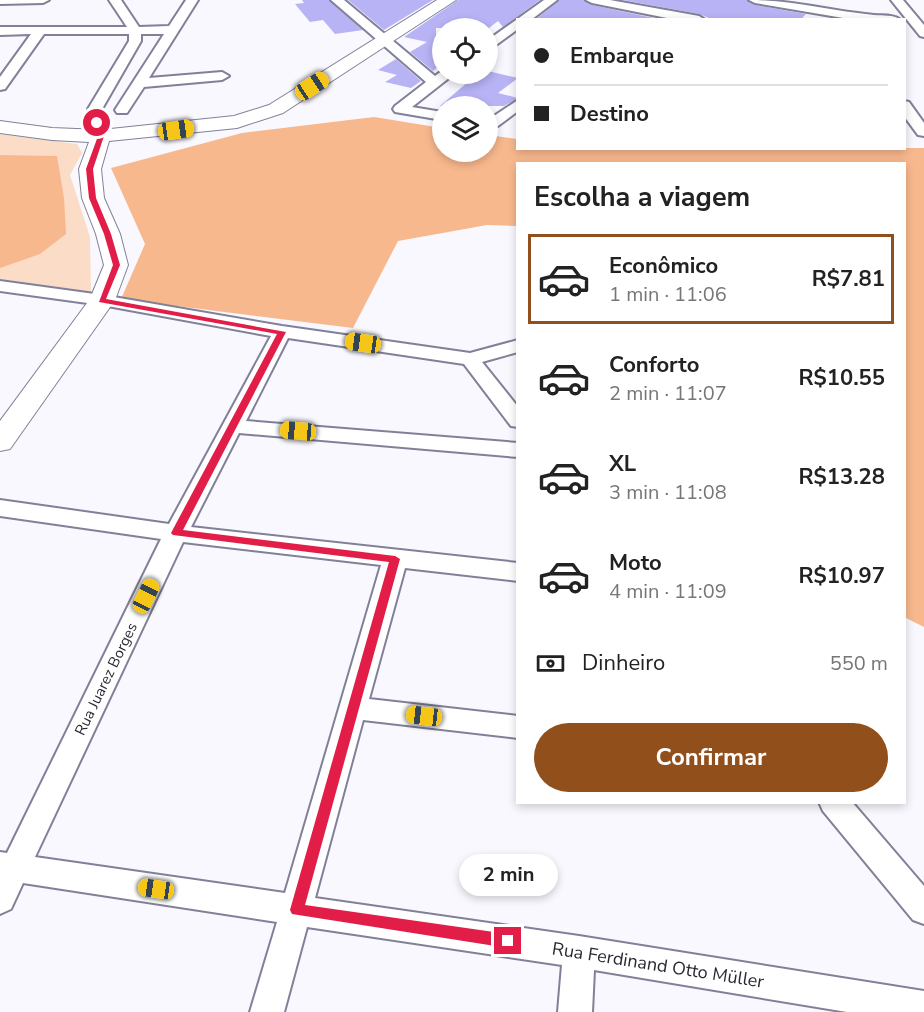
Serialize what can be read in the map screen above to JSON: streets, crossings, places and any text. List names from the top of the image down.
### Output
{
  "streets": {
    "street": ["Rua Juarez Borges", "Rua Ferdinand Otto Müller"]
  },
  "crossings": [
    ["Rua Juarez Borges", "Rua Ferdinand Otto Müller"]
  ],
  "page": {
    "banner": ["Embarque", "Destino"],
    "heading": "Escolha a viagem",
    "list": [
      {
        "name": "Econômico",
        "note": "1 min · 11:06",
        "value": "R$7.81"
      },
      {
        "name": "Conforto",
        "note": "2 min · 11:07",
        "value": "R$10.55"
      },
      {
        "name": "XL",
        "note": "3 min · 11:08",
        "value": "R$13.28"
      },
      {
        "name": "Moto",
        "note": "4 min · 11:09",
        "value": "R$10.97"
      }
    ],
    "pay": ["Dinheiro", "550 m"],
    "buttons": "Confirmar",
    "bubble": "2 min"
  }
}
